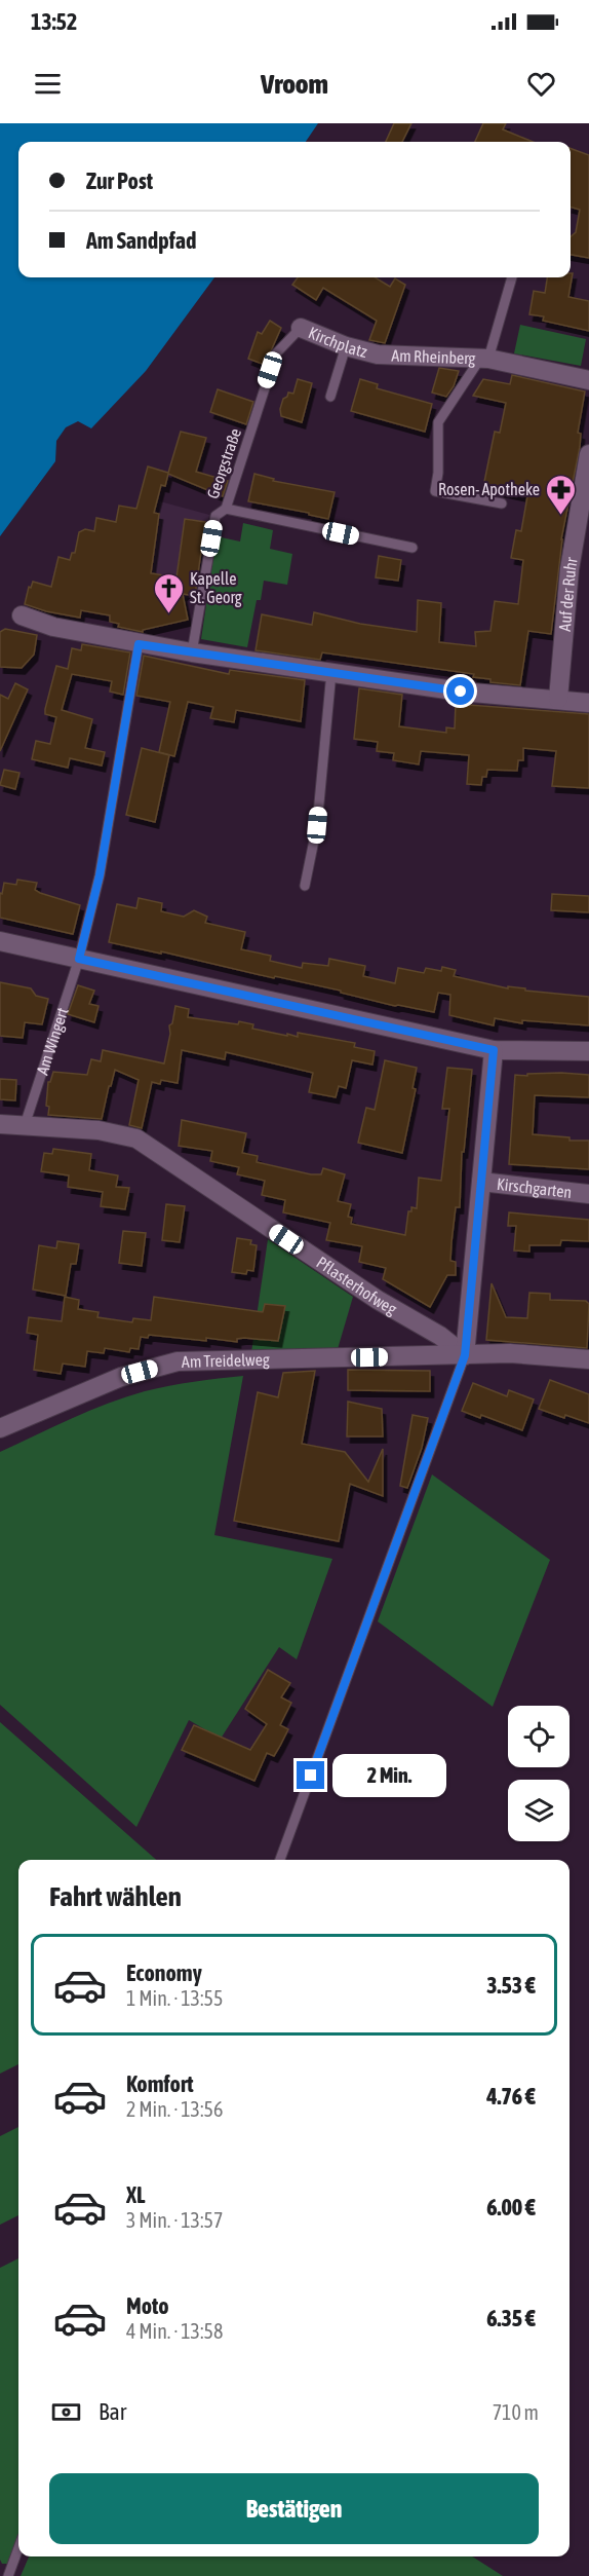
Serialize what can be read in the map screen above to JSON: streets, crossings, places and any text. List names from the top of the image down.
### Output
{
  "streets": {
    "street": [
      "Kirchplatz",
      "Am Rheinberg",
      "Auf der Ruhr",
      "Kirschgarten",
      "Pflasterhofweg",
      "Am Treidelweg"
    ],
    "lane": ["Georgstraße", "Am Wingert"]
  },
  "crossings": [
    ["Kirchplatz", "Am Rheinberg"],
    ["Kirchplatz", "Georgstraße"],
    ["Am Wingert", "Pflasterhofweg"],
    ["Pflasterhofweg", "Am Treidelweg"]
  ],
  "places": {
    "pharmacy": ["Rosen- Apotheke"],
    "church": ["Kapelle St. Georg"]
  },
  "page": {
    "status": "13:52",
    "header": "Vroom",
    "banner": ["Zur Post", "Am Sandpfad"],
    "bubble": "2 Min.",
    "heading": "Fahrt wählen",
    "list": [
      {
        "name": "Economy",
        "note": "1 Min. · 13:55",
        "value": "3.53 €"
      },
      {
        "name": "Komfort",
        "note": "2 Min. · 13:56",
        "value": "4.76 €"
      },
      {
        "name": "XL",
        "note": "3 Min. · 13:57",
        "value": "6.00 €"
      },
      {
        "name": "Moto",
        "note": "4 Min. · 13:58",
        "value": "6.35 €"
      }
    ],
    "pay": ["Bar", "710 m"],
    "buttons": "Bestätigen"
  }
}
